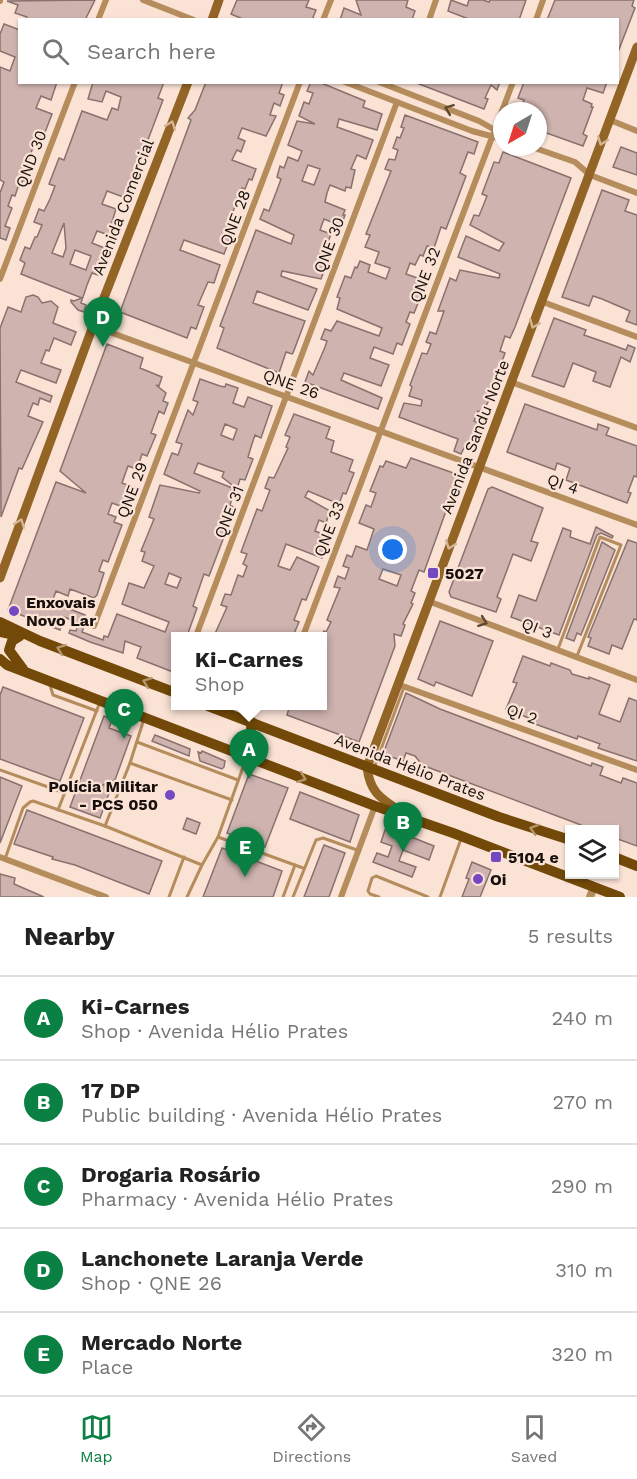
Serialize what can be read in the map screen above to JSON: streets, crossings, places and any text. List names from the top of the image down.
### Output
{
  "streets": {
    "main road": ["Avenida Comercial", "Avenida Sandu Norte", "Avenida Hélio Prates"],
    "street": [
      "QND 30",
      "QNE 28",
      "QNE 30",
      "QNE 32",
      "QNE 26",
      "QI 4",
      "QNE 29",
      "QNE 31",
      "QNE 33",
      "QI 3",
      "QI 2"
    ]
  },
  "crossings": [
    ["Avenida Comercial", "QNE 26"],
    ["QNE 28", "QNE 26"],
    ["QNE 28", "QNE 29"],
    ["QNE 30", "QNE 26"],
    ["QNE 30", "QNE 31"],
    ["QNE 32", "QNE 26"],
    ["QNE 32", "QNE 33"],
    ["QNE 26", "Avenida Sandu Norte"],
    ["QNE 26", "QI 4"],
    ["QNE 26", "QNE 29"],
    ["QNE 26", "QNE 31"],
    ["QNE 26", "QNE 33"],
    ["Avenida Sandu Norte", "QI 4"],
    ["Avenida Sandu Norte", "QI 3"],
    ["Avenida Sandu Norte", "QI 2"],
    ["Avenida Sandu Norte", "Avenida Hélio Prates"]
  ],
  "one_way": ["Avenida Comercial", "Avenida Sandu Norte", "QI 3"],
  "places": {
    "transit": ["5027", "5104 e"],
    "other": ["Enxovais Novo Lar", "Polícia Militar - PCS 050", "Oi"]
  },
  "north": "bottom left",
  "page": {
    "search": "Search here",
    "pins": [
      "D",
      "C",
      "A",
      "B",
      "E"
    ],
    "popup": ["Ki-Carnes", "Shop"],
    "heading": ["Nearby", "5 results"],
    "list": [
      {
        "mark": "A",
        "name": "Ki-Carnes",
        "note": "Shop · Avenida Hélio Prates",
        "value": "240 m"
      },
      {
        "mark": "B",
        "name": "17 DP",
        "note": "Public building · Avenida Hélio Prates",
        "value": "270 m"
      },
      {
        "mark": "C",
        "name": "Drogaria Rosário",
        "note": "Pharmacy · Avenida Hélio Prates",
        "value": "290 m"
      },
      {
        "mark": "D",
        "name": "Lanchonete Laranja Verde",
        "note": "Shop · QNE 26",
        "value": "310 m"
      },
      {
        "mark": "E",
        "name": "Mercado Norte",
        "note": "Place",
        "value": "320 m"
      }
    ],
    "nav": ["Map", "Directions", "Saved"]
  }
}
